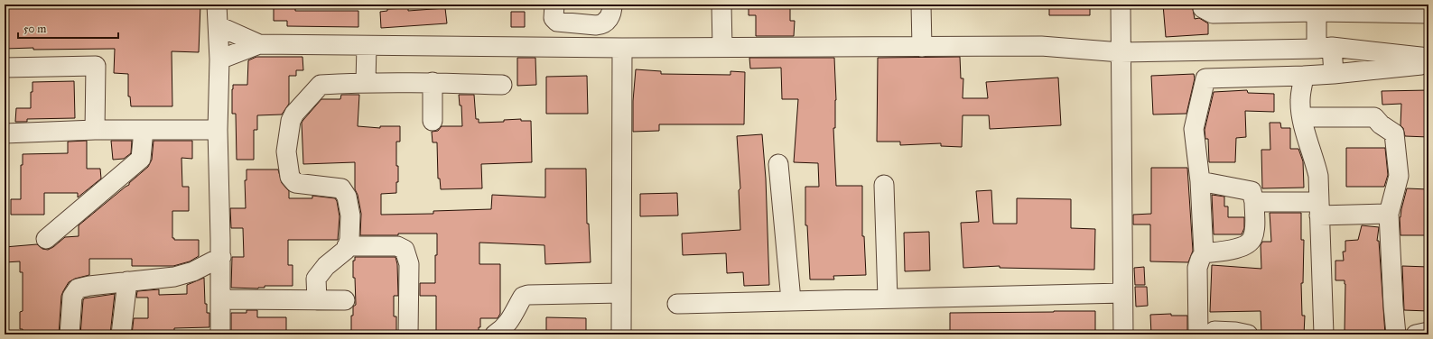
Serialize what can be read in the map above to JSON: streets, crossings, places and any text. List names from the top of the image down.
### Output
{
  "scale_bar": "50 m"
}
